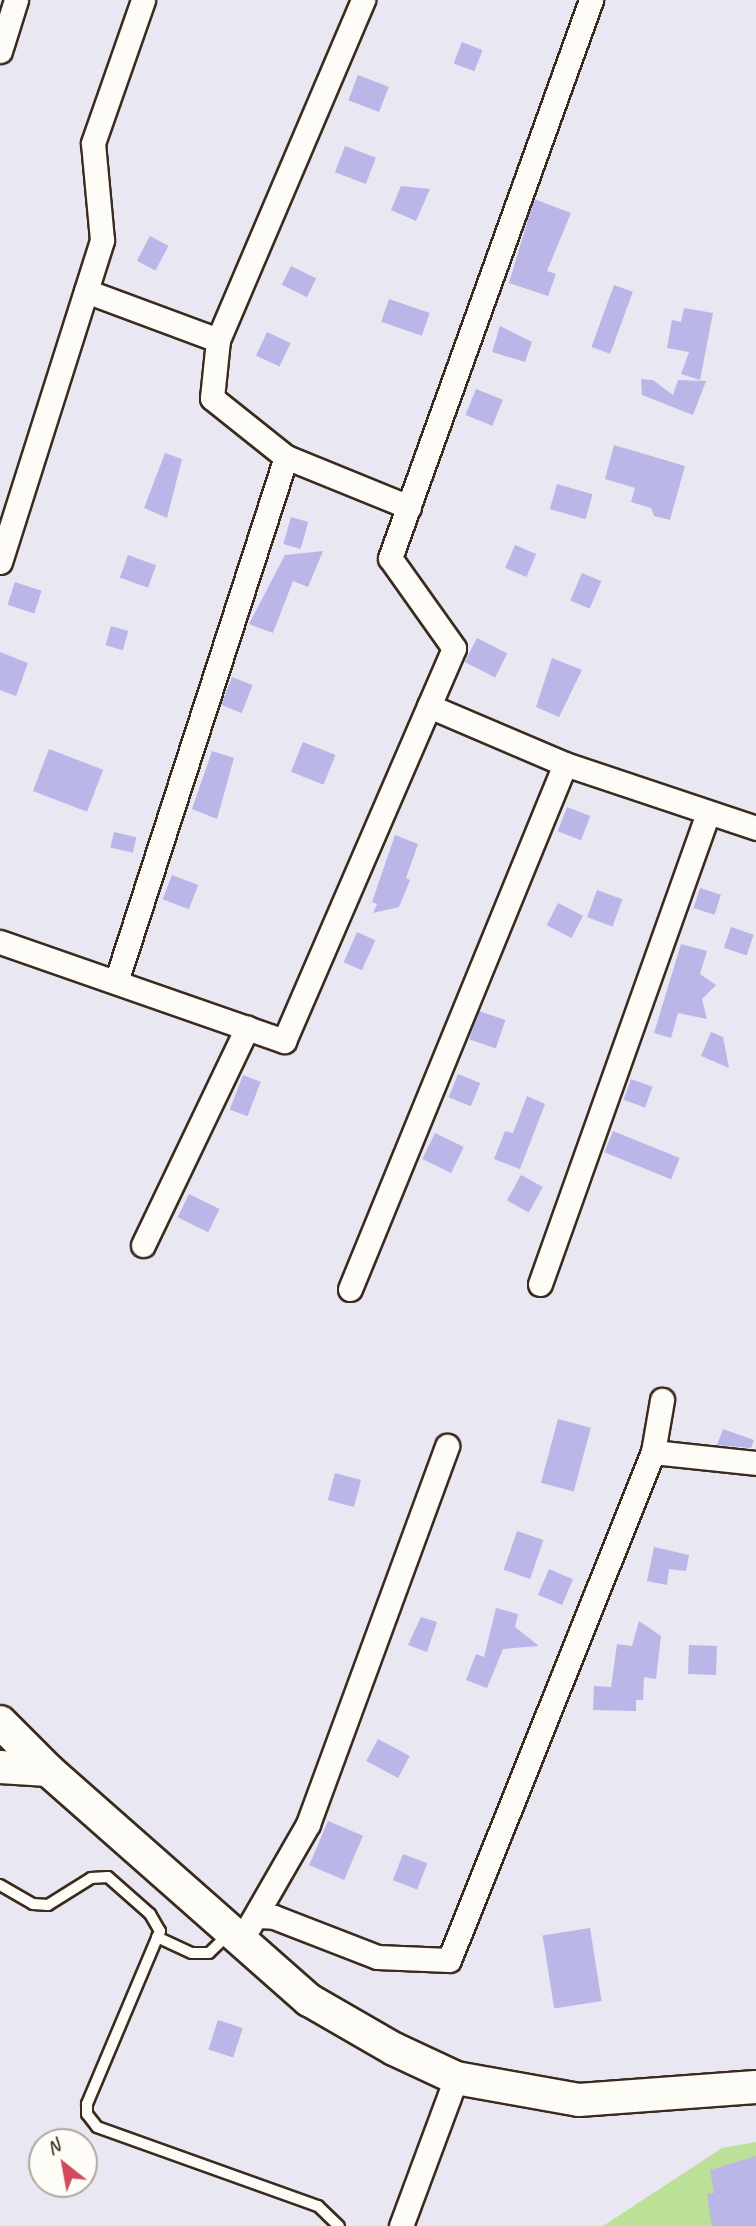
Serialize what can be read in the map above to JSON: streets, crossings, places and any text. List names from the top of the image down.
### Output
{
  "north": "top left"
}
